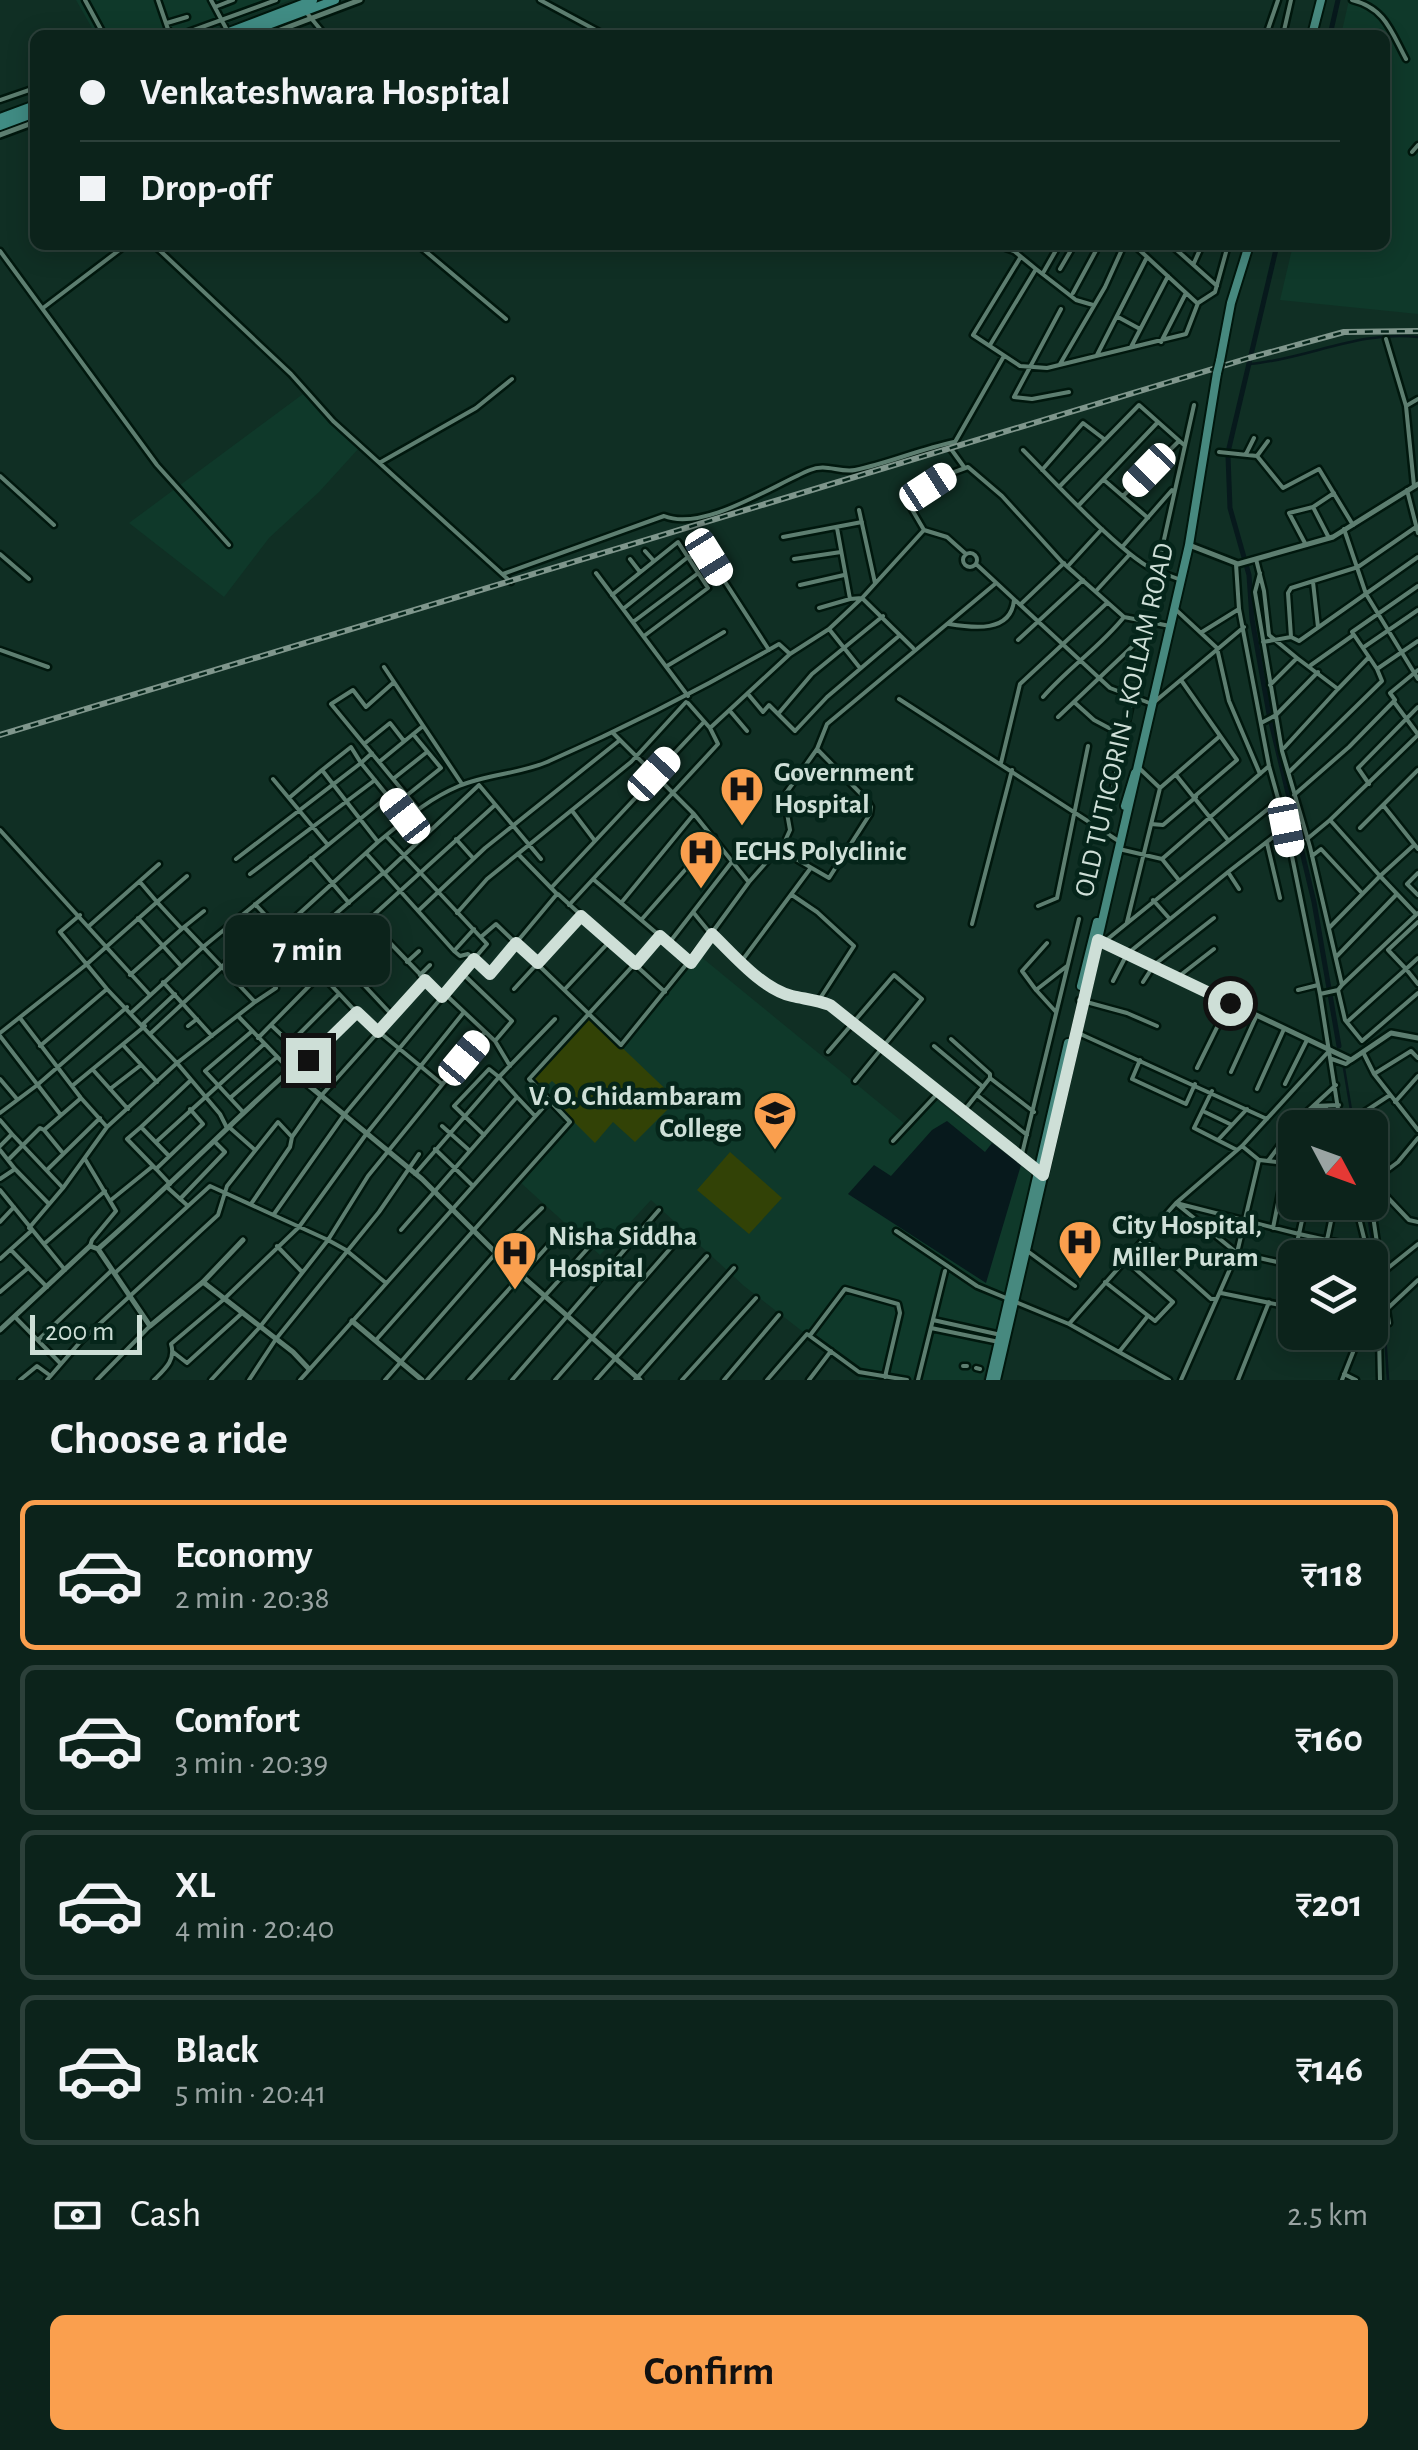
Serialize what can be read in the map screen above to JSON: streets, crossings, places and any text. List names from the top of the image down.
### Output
{
  "streets": {
    "main road": ["OLD TUTICORIN - KOLLAM ROAD"]
  },
  "places": {
    "hospital": [
      "Government Hospital",
      "ECHS Polyclinic",
      "City Hospital, Miller Puram",
      "Nisha Siddha Hospital"
    ],
    "school or university": ["V. O. Chidambaram College"]
  },
  "scale_bar": "200 m",
  "north": "bottom right",
  "page": {
    "banner": ["Venkateshwara Hospital", "Drop-off"],
    "bubble": "7 min",
    "scale": "200 m",
    "heading": "Choose a ride",
    "list": [
      {
        "name": "Economy",
        "note": "2 min · 20:38",
        "value": "₹118"
      },
      {
        "name": "Comfort",
        "note": "3 min · 20:39",
        "value": "₹160"
      },
      {
        "name": "XL",
        "note": "4 min · 20:40",
        "value": "₹201"
      },
      {
        "name": "Black",
        "note": "5 min · 20:41",
        "value": "₹146"
      }
    ],
    "pay": ["Cash", "2.5 km"],
    "buttons": "Confirm"
  }
}
